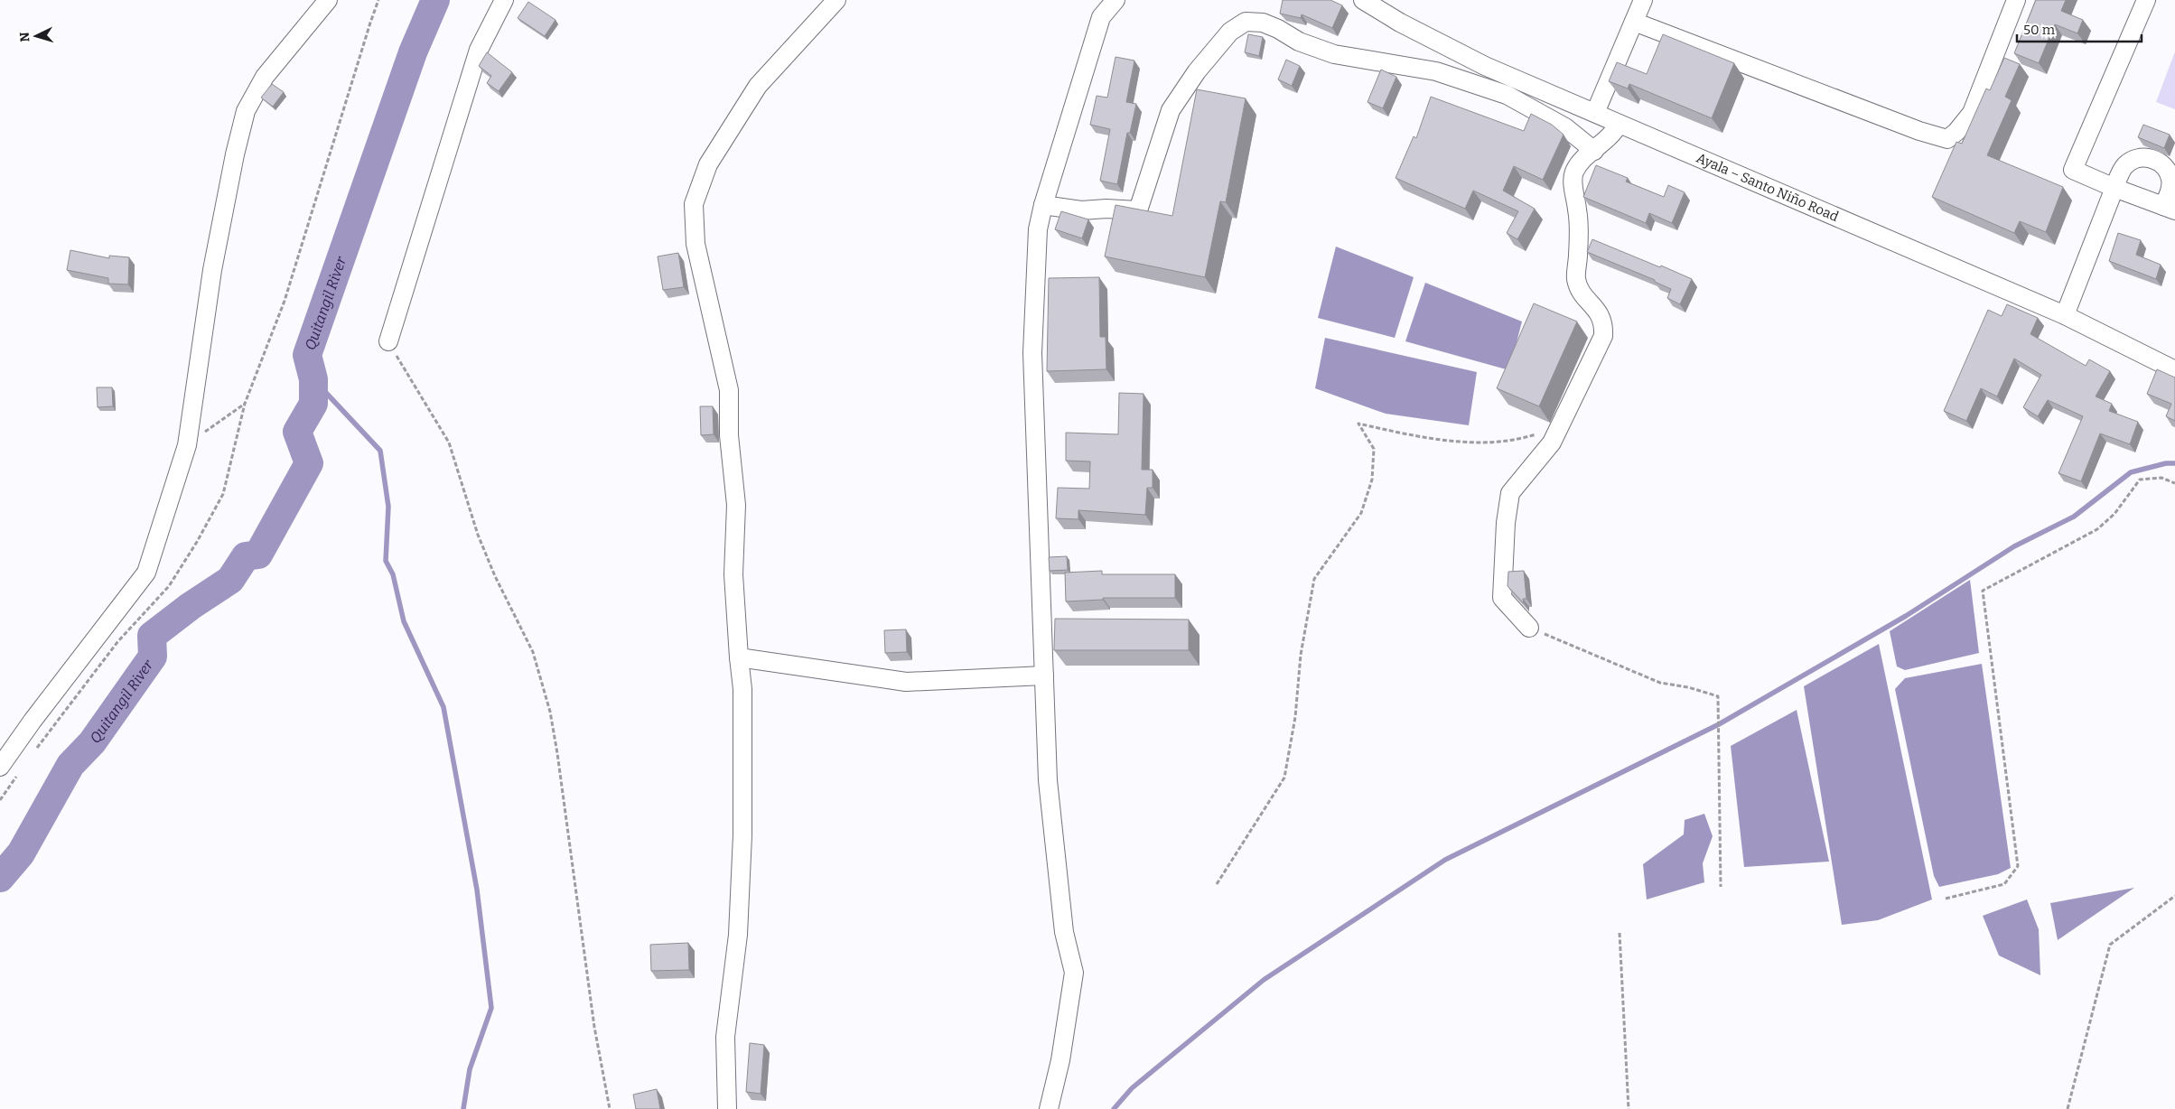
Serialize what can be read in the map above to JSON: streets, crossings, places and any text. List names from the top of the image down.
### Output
{
  "streets": {
    "street": ["Ayala – Santo Niño Road"]
  },
  "water": ["Quitangil River"],
  "scale_bar": "50 m",
  "north": "left"
}
